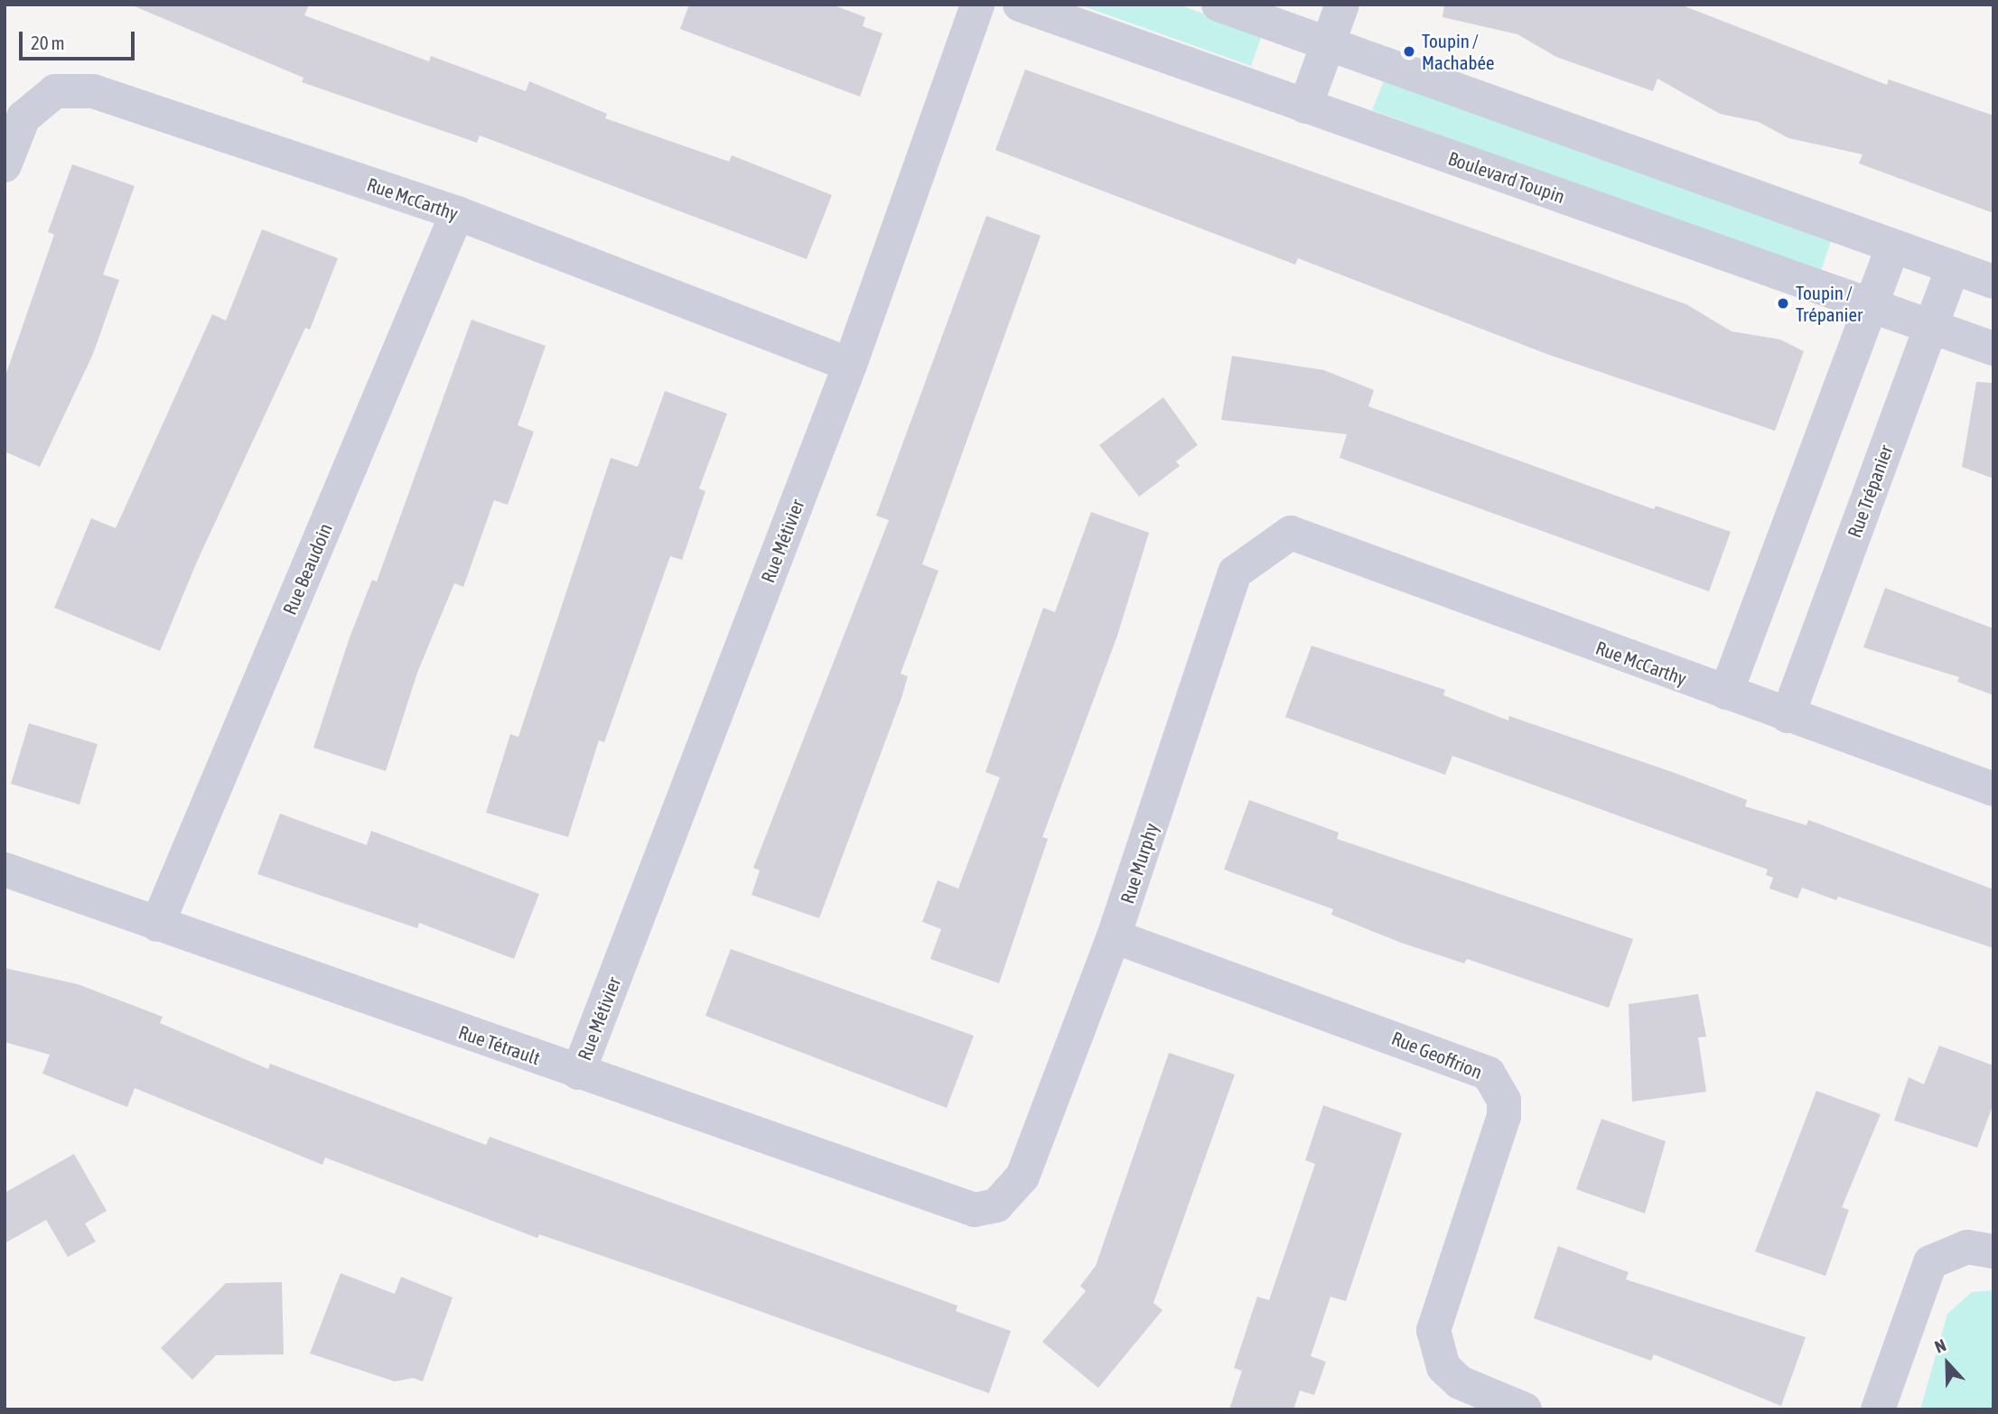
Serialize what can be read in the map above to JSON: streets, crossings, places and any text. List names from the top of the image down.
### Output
{
  "streets": {
    "street": [
      "Boulevard Toupin",
      "Rue McCarthy",
      "Rue Trépanier",
      "Rue Métivier",
      "Rue Beaudoin",
      "Rue Murphy",
      "Rue Tétrault",
      "Rue Geoffrion"
    ]
  },
  "crossings": [
    ["Boulevard Toupin", "Rue Trépanier"],
    ["Rue McCarthy", "Rue Trépanier"],
    ["Rue McCarthy", "Rue Métivier"],
    ["Rue McCarthy", "Rue Beaudoin"],
    ["Rue McCarthy", "Rue Murphy"],
    ["Rue Métivier", "Rue Tétrault"],
    ["Rue Beaudoin", "Rue Tétrault"],
    ["Rue Murphy", "Rue Tétrault"],
    ["Rue Murphy", "Rue Geoffrion"]
  ],
  "places": ["Toupin / Machabée", "Toupin / Trépanier"],
  "scale_bar": "20 m",
  "north": "top"
}
